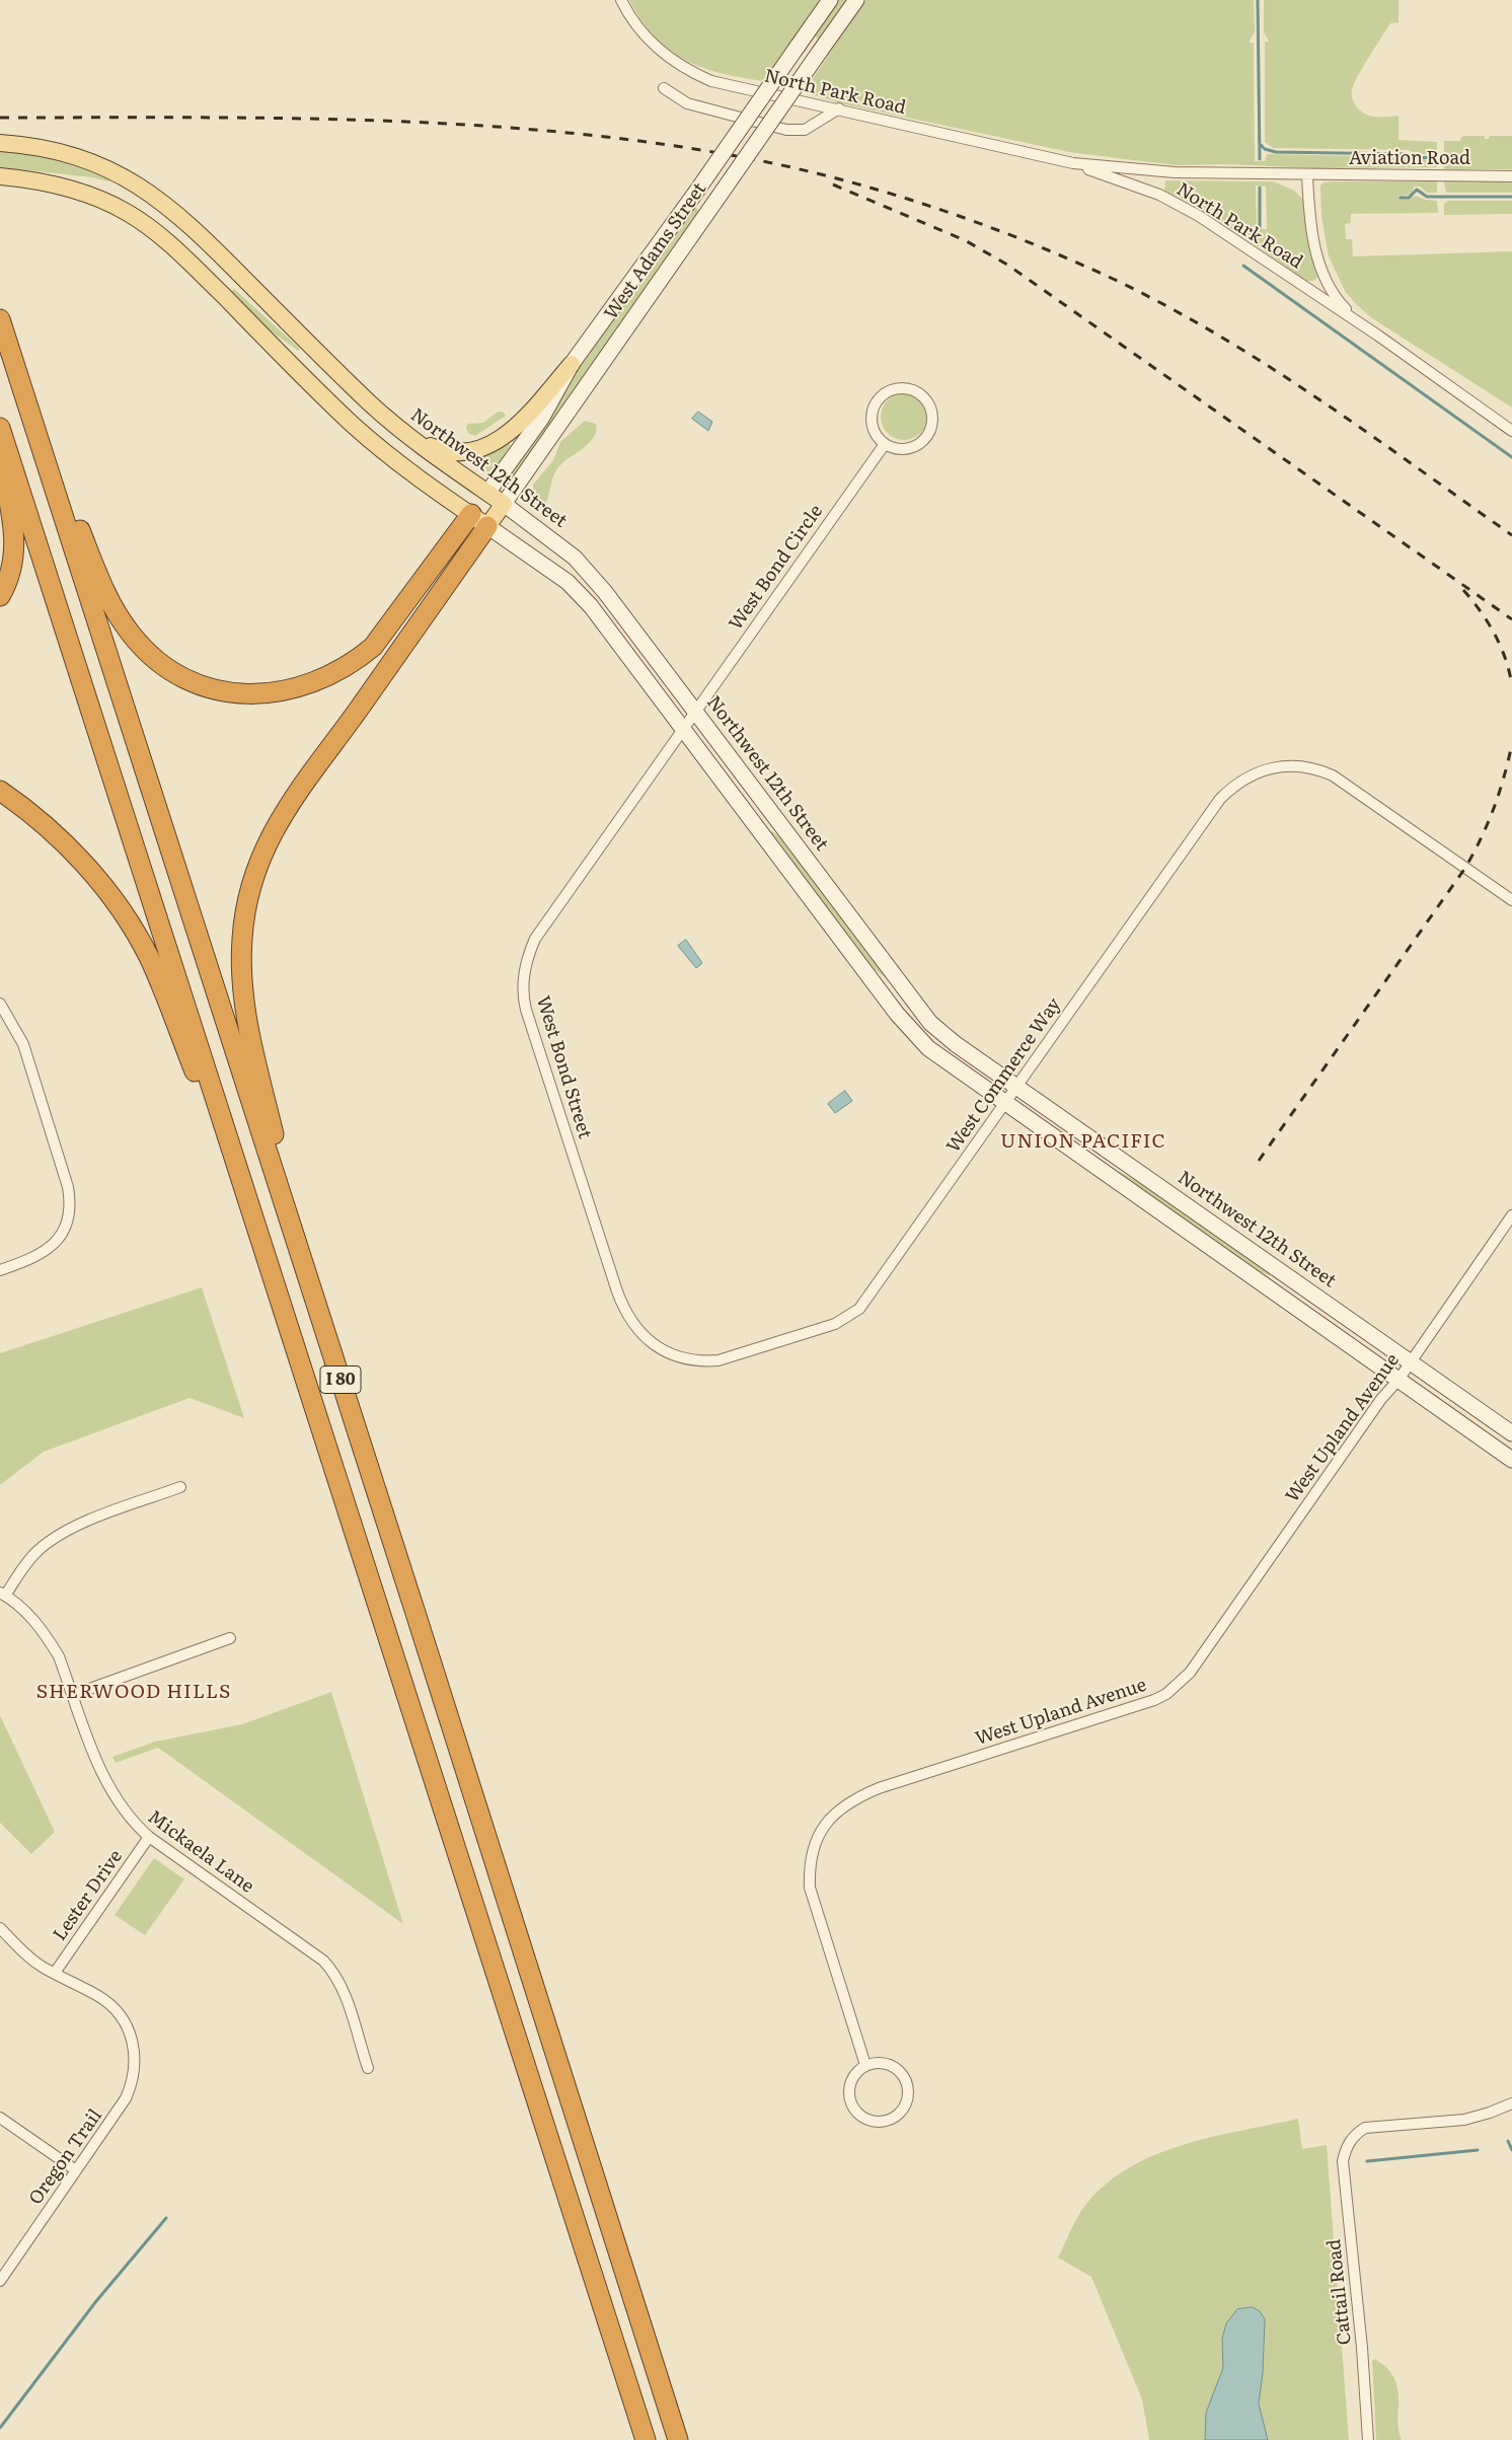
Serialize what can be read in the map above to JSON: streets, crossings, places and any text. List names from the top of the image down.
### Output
{
  "streets": {
    "highway": ["I 80"],
    "main road": ["West Adams Street", "Northwest 12th Street"],
    "street": [
      "North Park Road",
      "Aviation Road",
      "West Bond Circle",
      "West Bond Street",
      "West Commerce Way",
      "West Upland Avenue",
      "Mickaela Lane",
      "Lester Drive",
      "Oregon Trail",
      "Cattail Road"
    ]
  },
  "crossings": [
    ["North Park Road", "Aviation Road"],
    ["West Adams Street", "Northwest 12th Street"],
    ["Northwest 12th Street", "West Bond Circle"],
    ["Northwest 12th Street", "West Bond Street"],
    ["Northwest 12th Street", "West Commerce Way"],
    ["Northwest 12th Street", "West Upland Avenue"],
    ["West Bond Circle", "West Bond Street"],
    ["West Bond Street", "West Commerce Way"],
    ["Mickaela Lane", "Lester Drive"],
    ["Lester Drive", "Oregon Trail"]
  ],
  "districts": ["UNION PACIFIC", "SHERWOOD HILLS"]
}
